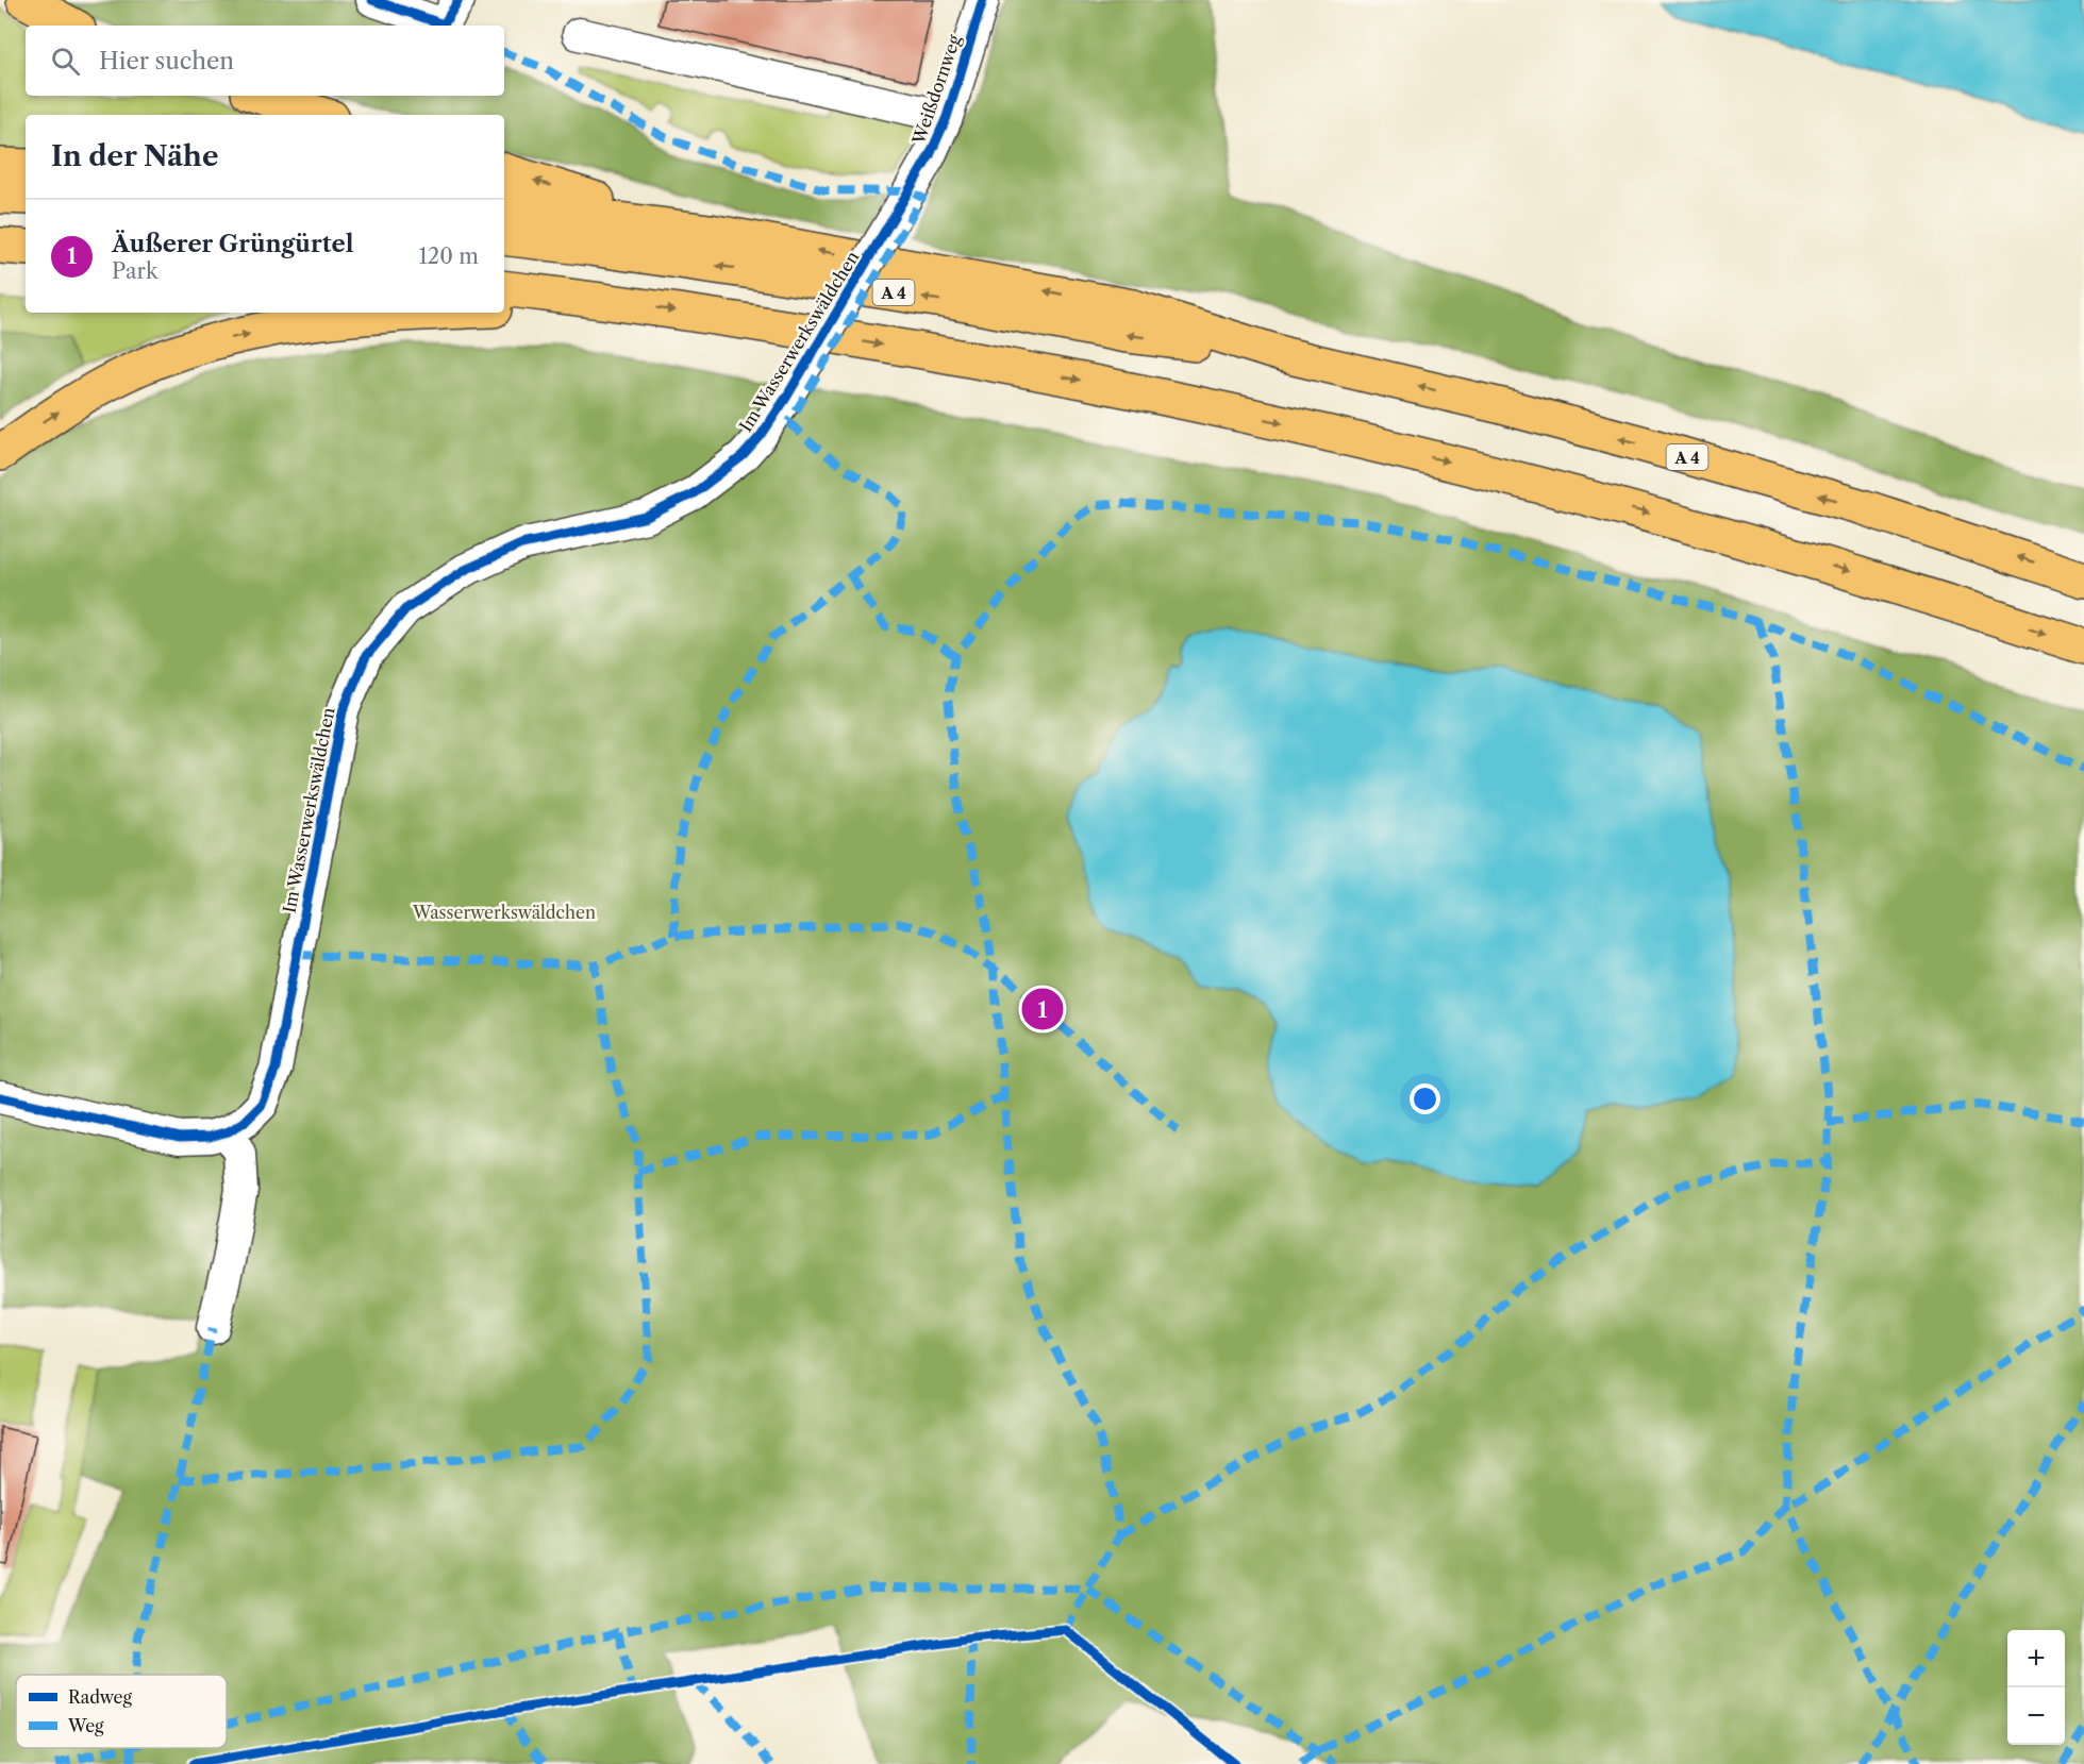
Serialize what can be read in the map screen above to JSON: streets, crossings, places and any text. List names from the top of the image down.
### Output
{
  "streets": {
    "highway": ["A 4"],
    "street": ["Weißdornweg", "Im Wasserwerkswäldchen"]
  },
  "crossings": [
    ["Weißdornweg", "Im Wasserwerkswäldchen"]
  ],
  "parks": ["Wasserwerkswäldchen"],
  "legend": ["Radweg", "Weg"],
  "page": {
    "search": "Hier suchen",
    "heading": "In der Nähe",
    "list": [
      {
        "mark": "1",
        "name": "Äußerer Grüngürtel",
        "note": "Park",
        "value": "120 m"
      }
    ],
    "pins": "1",
    "map_buttons": ["+", "−"]
  }
}
